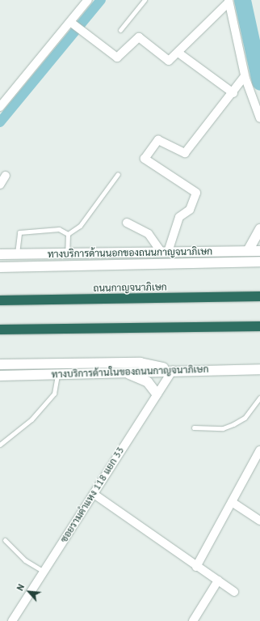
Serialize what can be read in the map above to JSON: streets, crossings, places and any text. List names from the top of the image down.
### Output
{
  "streets": {
    "highway": ["ถนนกาญจนาภิเษก"],
    "main road": ["ทางบริการด้านนอกของถนนกาญจนาภิเษก", "ทางบริการด้านในของถนนกาญจนาภิเษก"],
    "street": ["ซอยรามคำแหง 118 แยก 33"]
  },
  "crossings": [
    ["ทางบริการด้านในของถนนกาญจนาภิเษก", "ซอยรามคำแหง 118 แยก 33"]
  ],
  "north": "top left"
}
